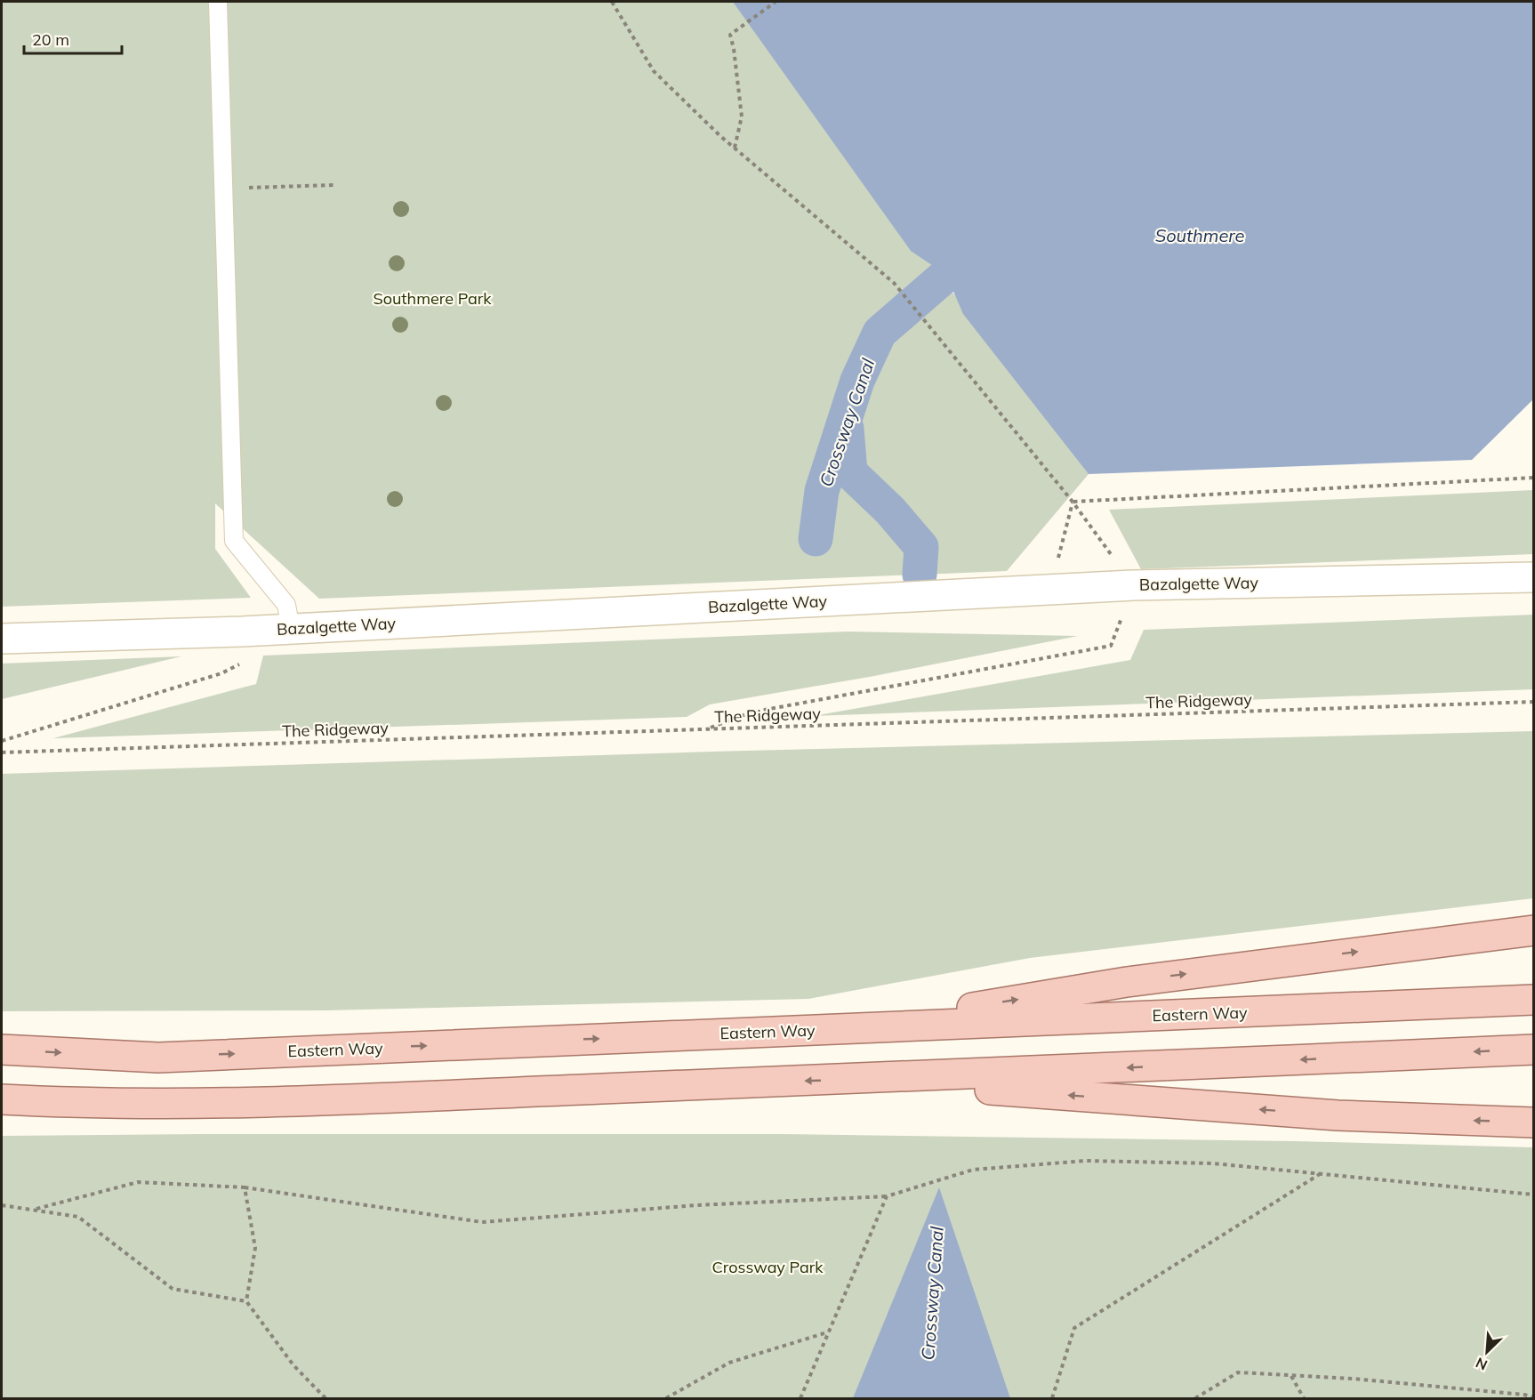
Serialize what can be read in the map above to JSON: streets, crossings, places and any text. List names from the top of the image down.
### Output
{
  "streets": {
    "main road": ["Eastern Way"],
    "street": ["Bazalgette Way"],
    "path": ["The Ridgeway"]
  },
  "water": ["Southmere", "Crossway Canal"],
  "parks": ["Southmere Park", "Crossway Park"],
  "scale_bar": "20 m",
  "north": "bottom left"
}
